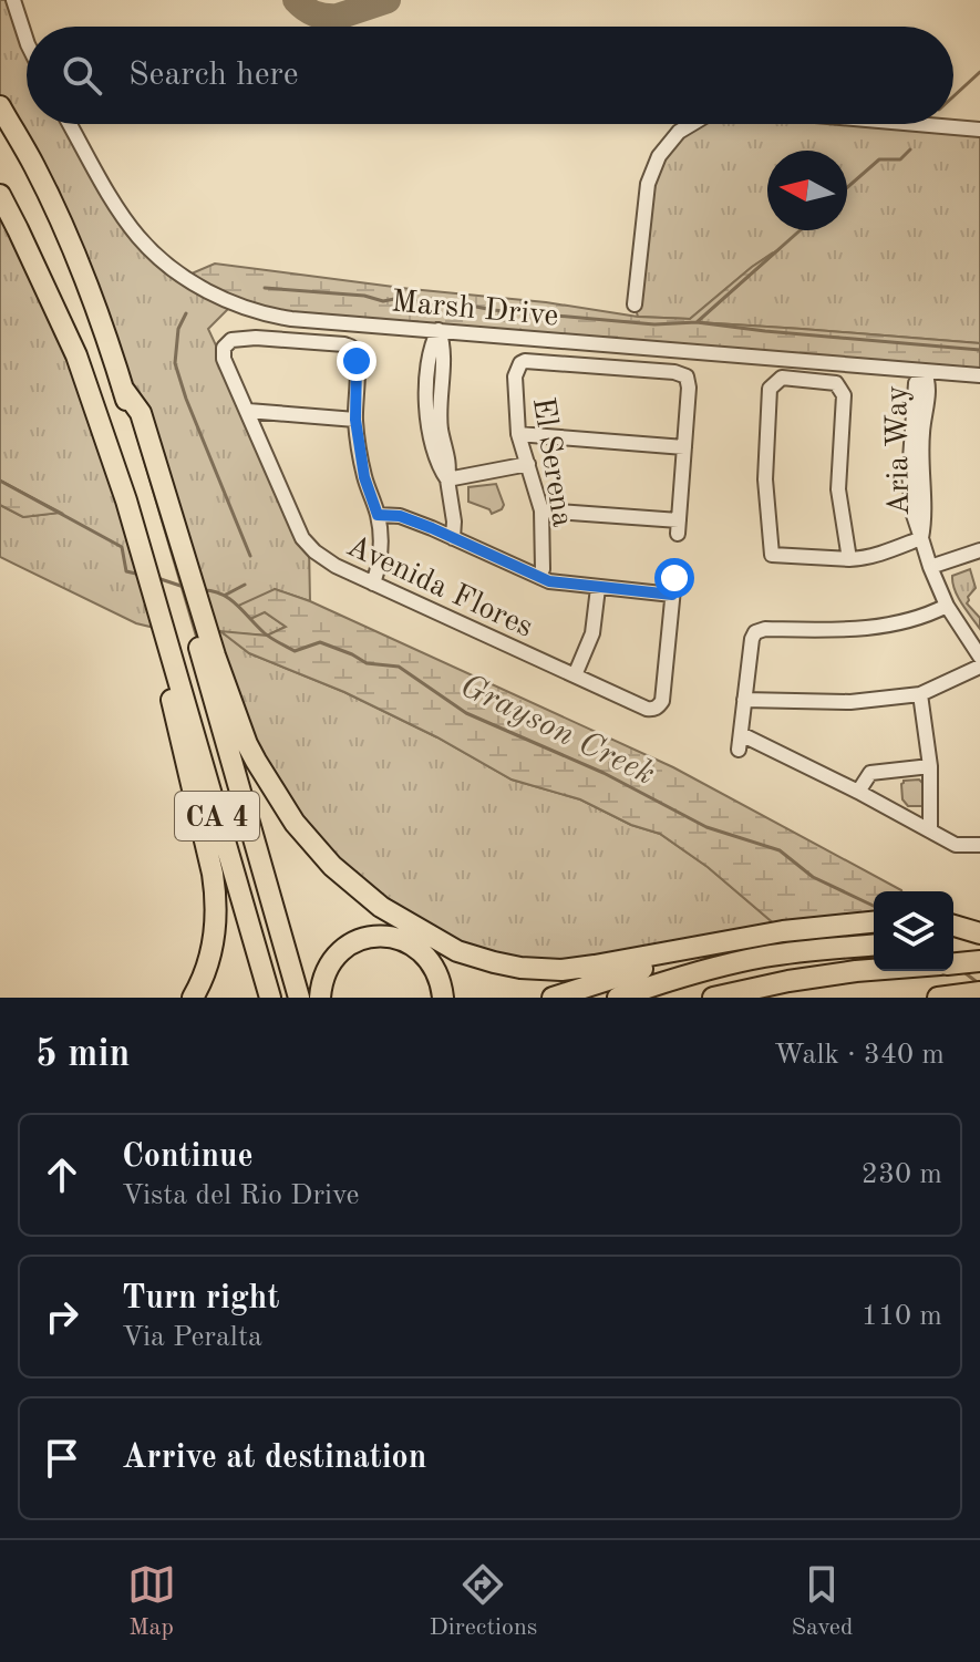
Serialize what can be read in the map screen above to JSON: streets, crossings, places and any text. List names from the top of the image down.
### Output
{
  "streets": {
    "highway": ["CA 4"],
    "street": [
      "Marsh Drive",
      "Aria Way",
      "El Serena",
      "Avenida Flores"
    ]
  },
  "crossings": [
    ["Marsh Drive", "Aria Way"]
  ],
  "water": ["Grayson Creek"],
  "north": "left",
  "page": {
    "search": "Search here",
    "heading": ["5 min", "Walk · 340 m"],
    "list": [
      ["Continue", "Vista del Rio Drive", "230 m"],
      ["Turn right", "Via Peralta", "110 m"],
      "Arrive at destination"
    ],
    "nav": ["Map", "Directions", "Saved"]
  }
}
